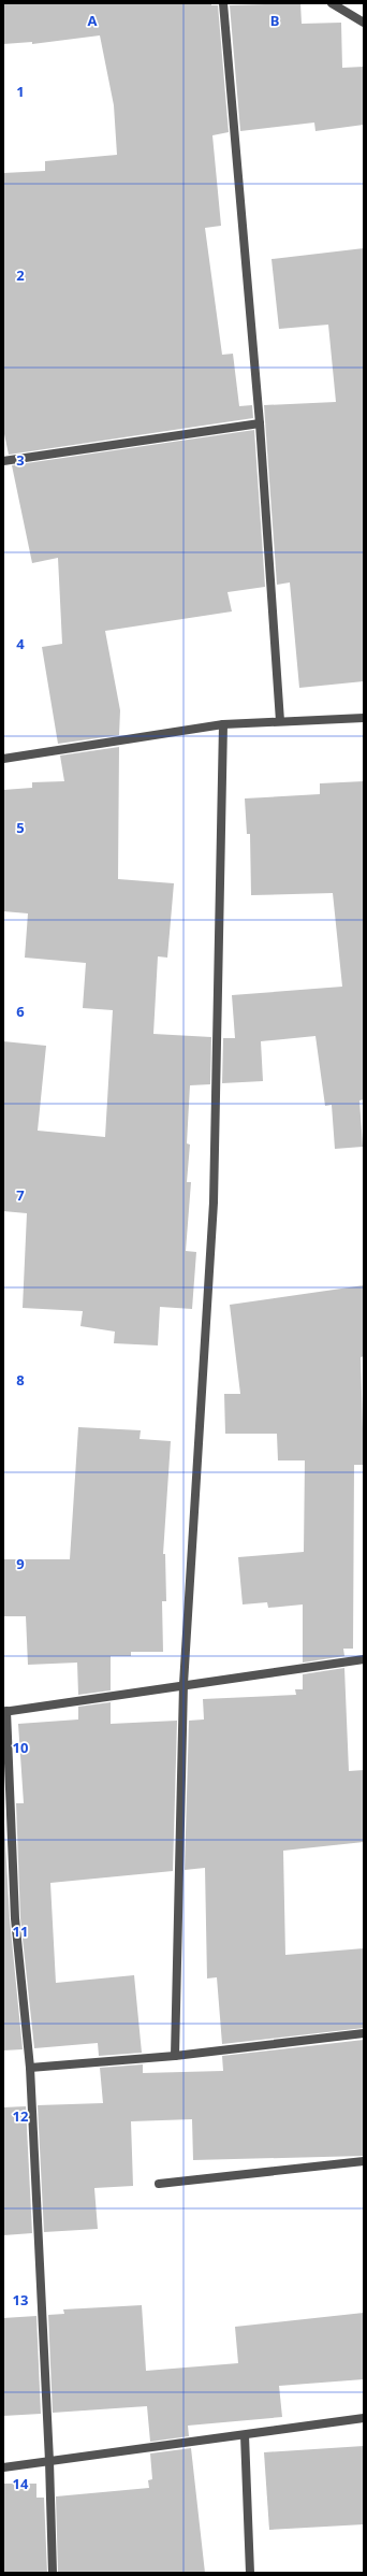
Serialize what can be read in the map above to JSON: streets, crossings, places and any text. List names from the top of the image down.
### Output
{
  "grid": {
    "columns": ["A", "B"],
    "rows": [
      "1",
      "2",
      "3",
      "4",
      "5",
      "6",
      "7",
      "8",
      "9",
      "10",
      "11",
      "12",
      "13",
      "14"
    ]
  }
}
